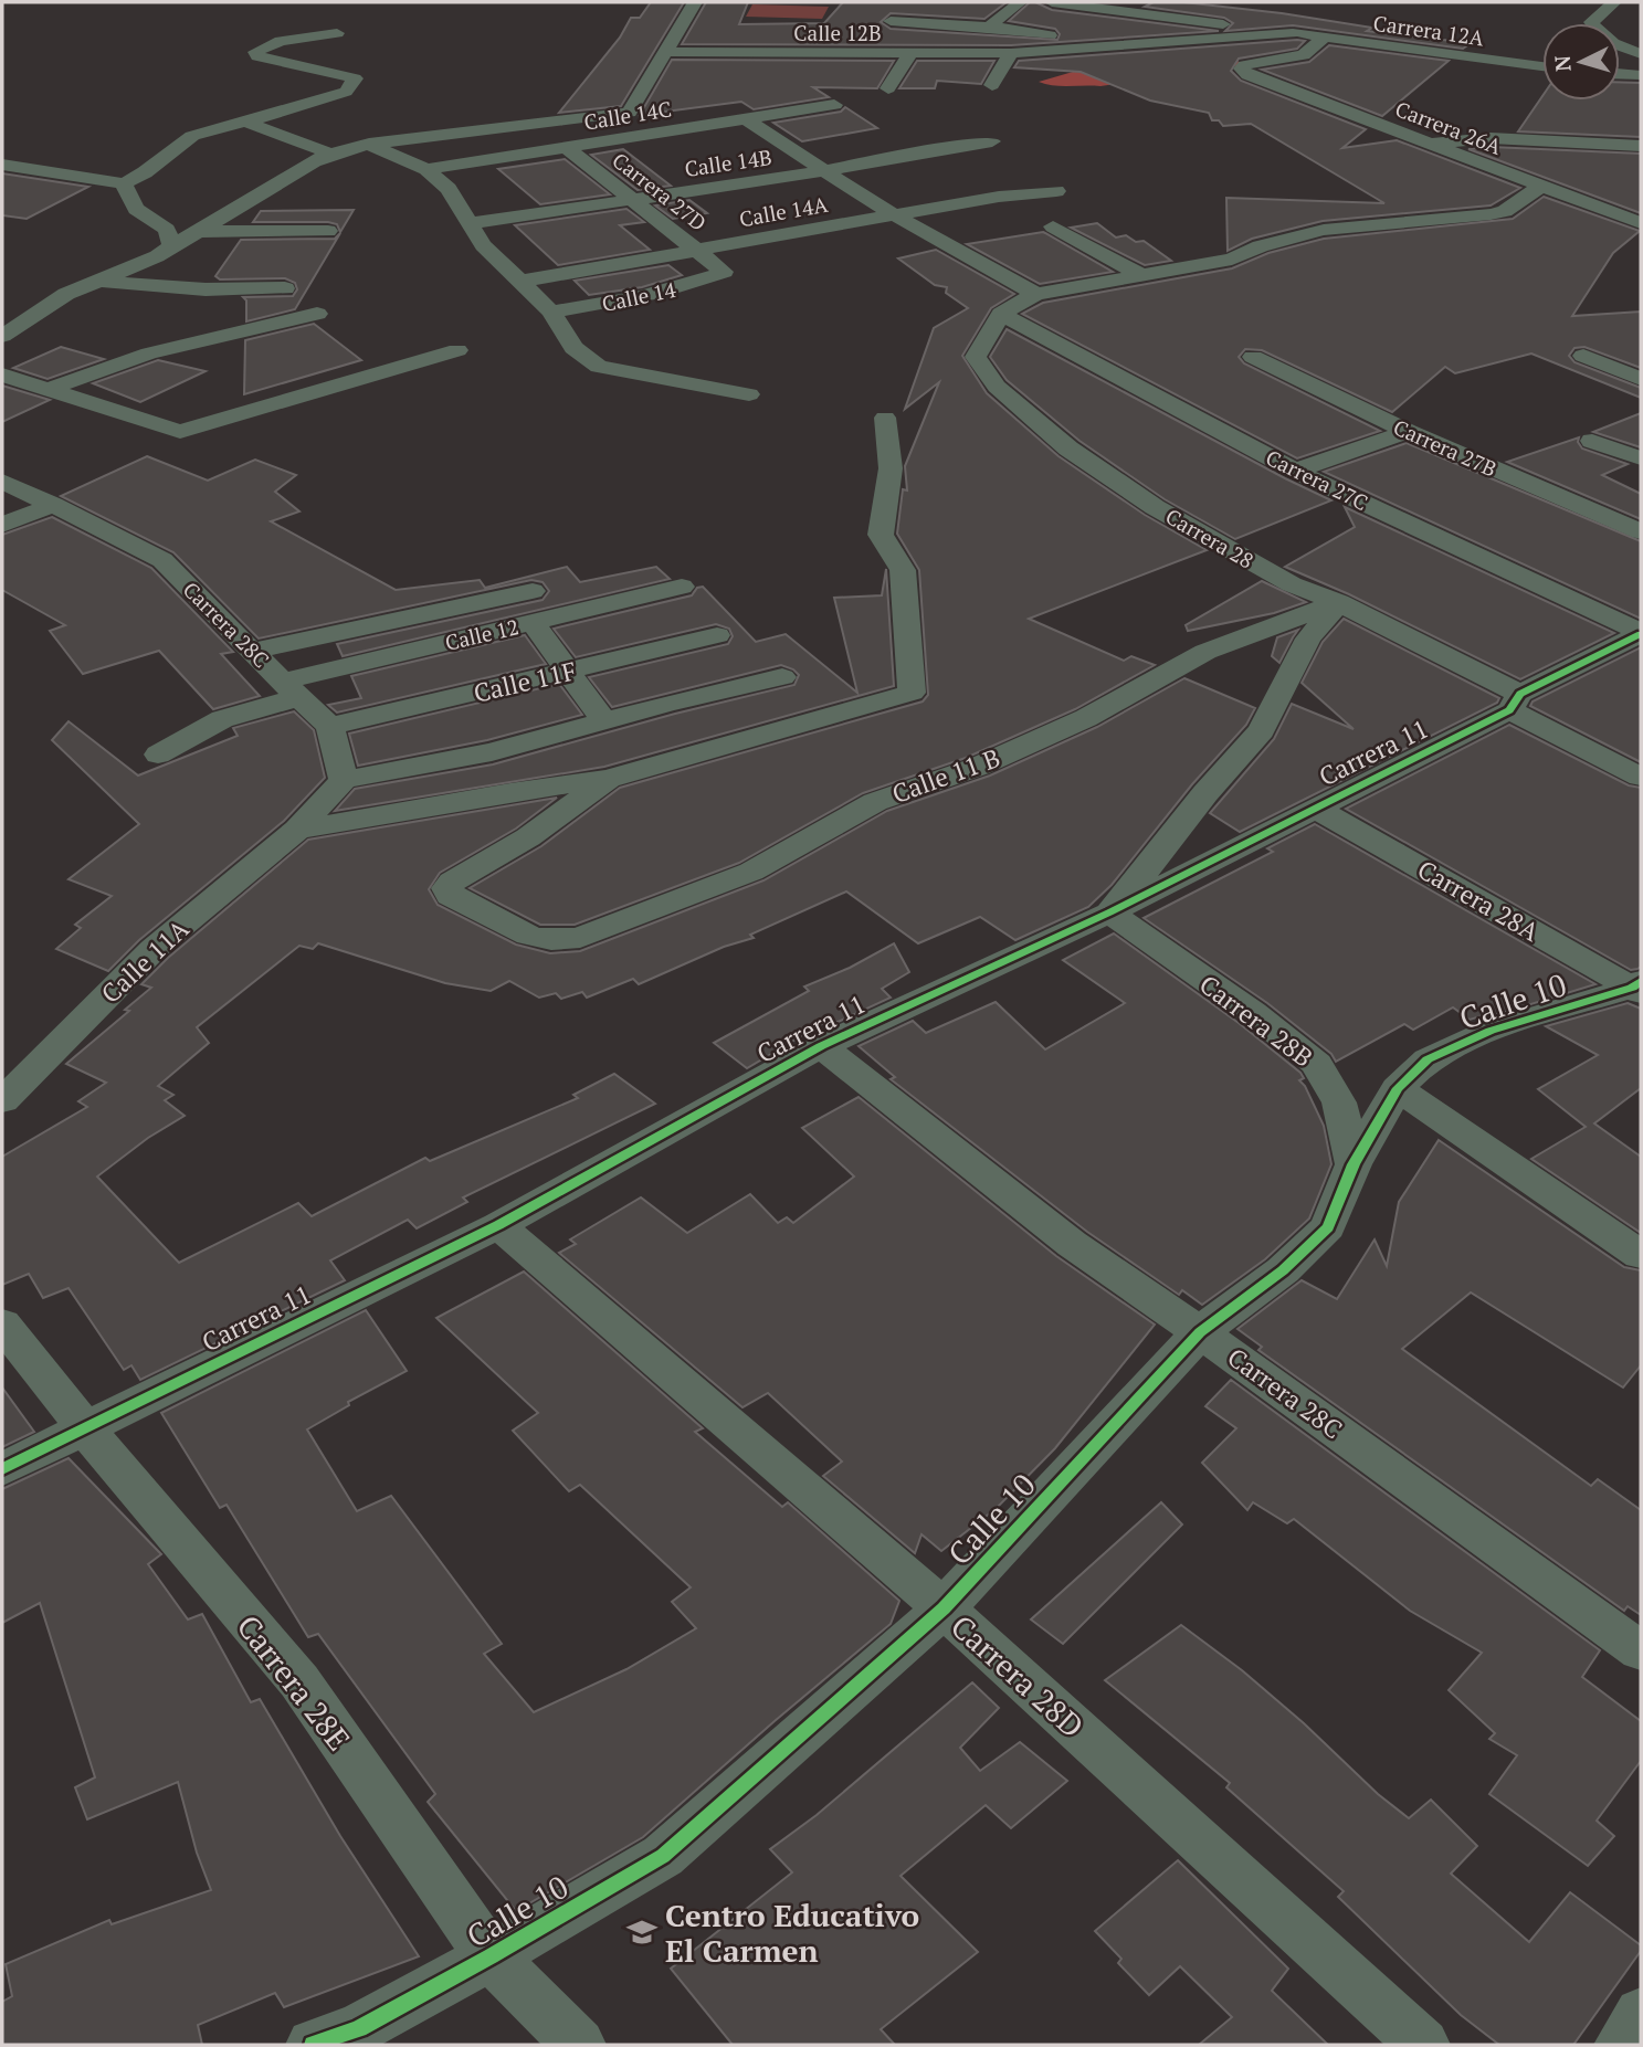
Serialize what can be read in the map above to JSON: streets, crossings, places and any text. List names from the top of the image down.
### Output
{
  "streets": {
    "street": [
      "Carrera 12A",
      "Calle 12B",
      "Calle 14C",
      "Carrera 26A",
      "Calle 14B",
      "Carrera 27D",
      "Calle 14A",
      "Calle 14",
      "Carrera 27B",
      "Carrera 27C",
      "Carrera 28",
      "Carrera 28C",
      "Calle 12",
      "Calle 11F",
      "Carrera 11",
      "Calle 11 B",
      "Carrera 28A",
      "Calle 11A",
      "Calle 10",
      "Carrera 28B",
      "Carrera 28D",
      "Carrera 28E"
    ]
  },
  "crossings": [
    ["Carrera 12A", "Carrera 26A"],
    ["Calle 14C", "Carrera 27D"],
    ["Calle 14B", "Carrera 27D"],
    ["Carrera 27D", "Calle 14A"],
    ["Carrera 27D", "Calle 14"],
    ["Carrera 27C", "Carrera 28"],
    ["Carrera 27C", "Carrera 11"],
    ["Carrera 28", "Carrera 11"],
    ["Carrera 28", "Calle 11 B"],
    ["Carrera 28C", "Calle 12"],
    ["Carrera 28C", "Calle 11F"],
    ["Carrera 28C", "Carrera 11"],
    ["Carrera 28C", "Calle 10"],
    ["Carrera 11", "Carrera 28A"],
    ["Carrera 11", "Carrera 28B"],
    ["Carrera 11", "Carrera 28D"],
    ["Carrera 11", "Carrera 28E"],
    ["Carrera 28A", "Calle 10"],
    ["Calle 10", "Carrera 28B"],
    ["Calle 10", "Carrera 28D"],
    ["Calle 10", "Carrera 28E"]
  ],
  "places": {
    "school or university": ["Centro Educativo El Carmen"]
  },
  "north": "left"
}
